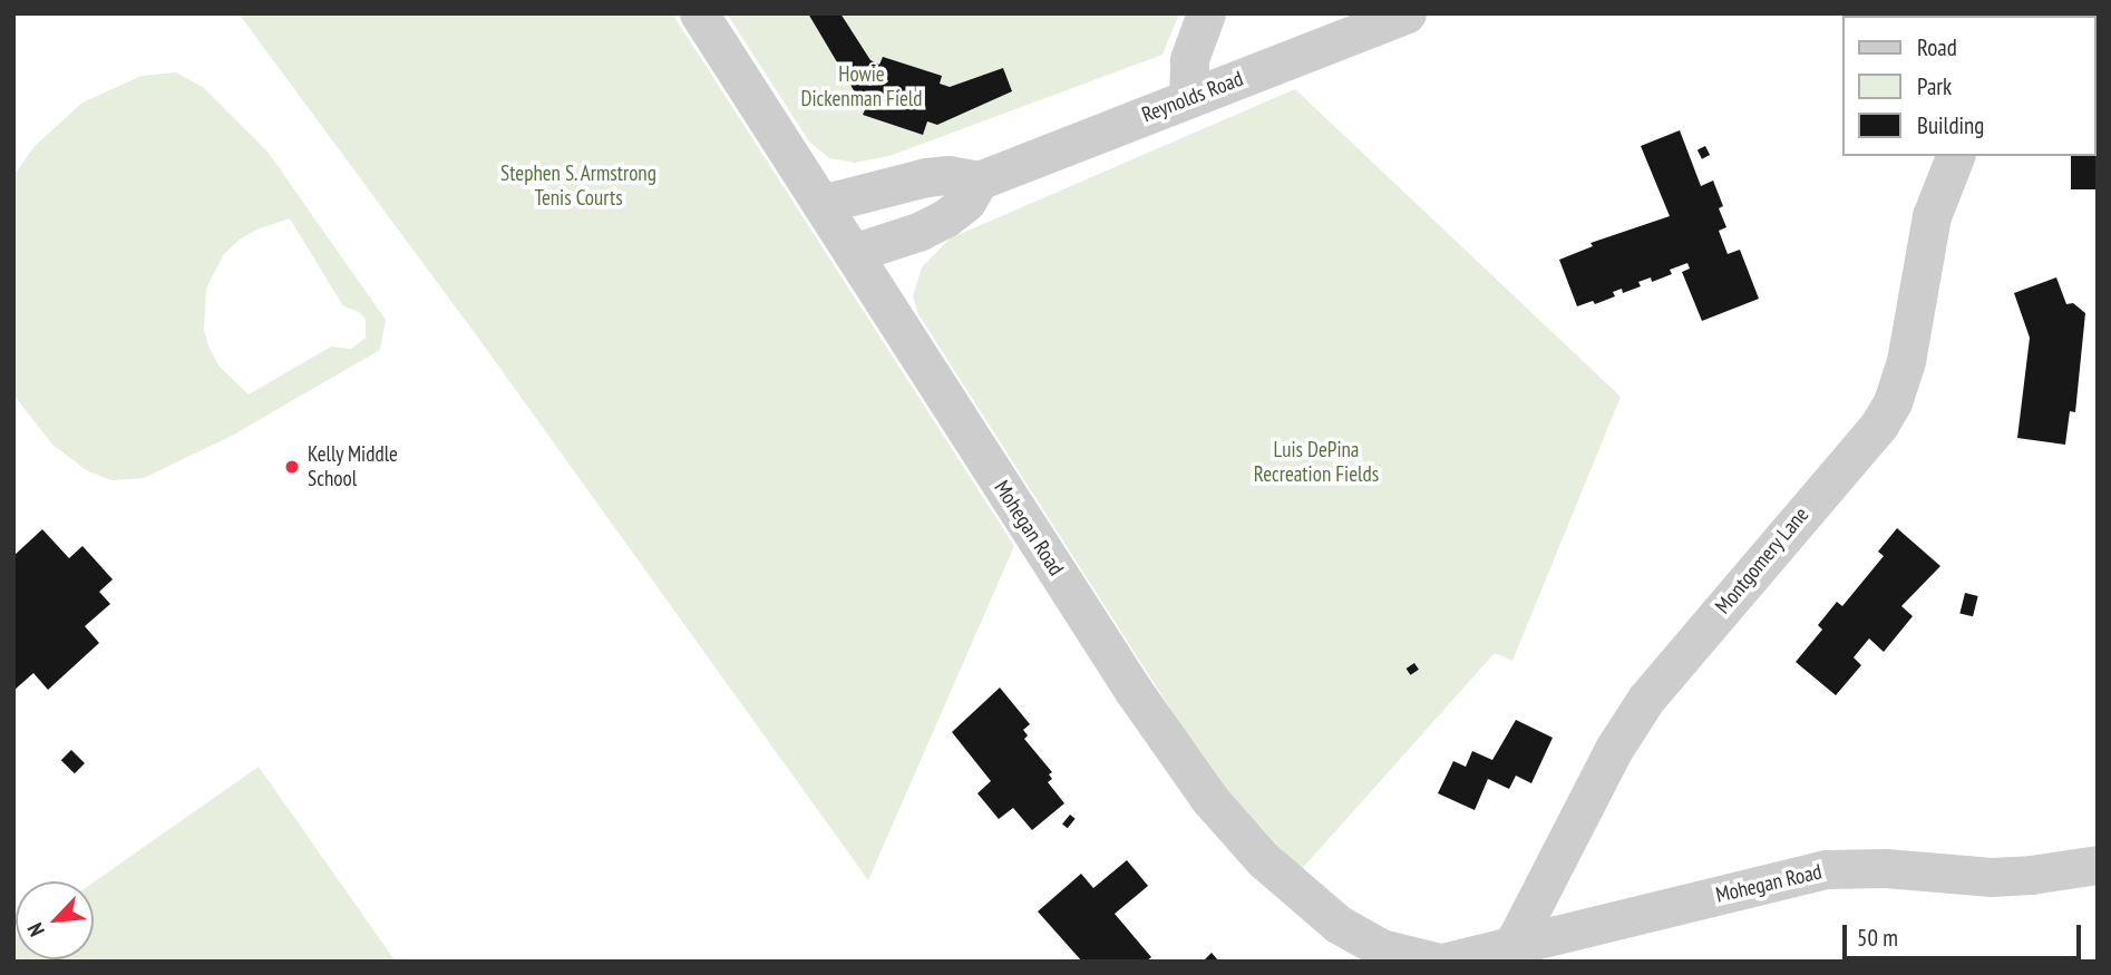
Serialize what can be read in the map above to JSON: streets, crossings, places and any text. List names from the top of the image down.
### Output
{
  "streets": {
    "street": ["Reynolds Road", "Mohegan Road", "Montgomery Lane"]
  },
  "crossings": [
    ["Reynolds Road", "Mohegan Road"],
    ["Mohegan Road", "Montgomery Lane"]
  ],
  "parks": ["Howie Dickenman Field", "Stephen S. Armstrong Tenis Courts", "Luis DePina Recreation Fields"],
  "places": ["Kelly Middle School"],
  "legend": ["Road", "Park", "Building"],
  "scale_bar": "50 m",
  "north": "bottom left"
}
